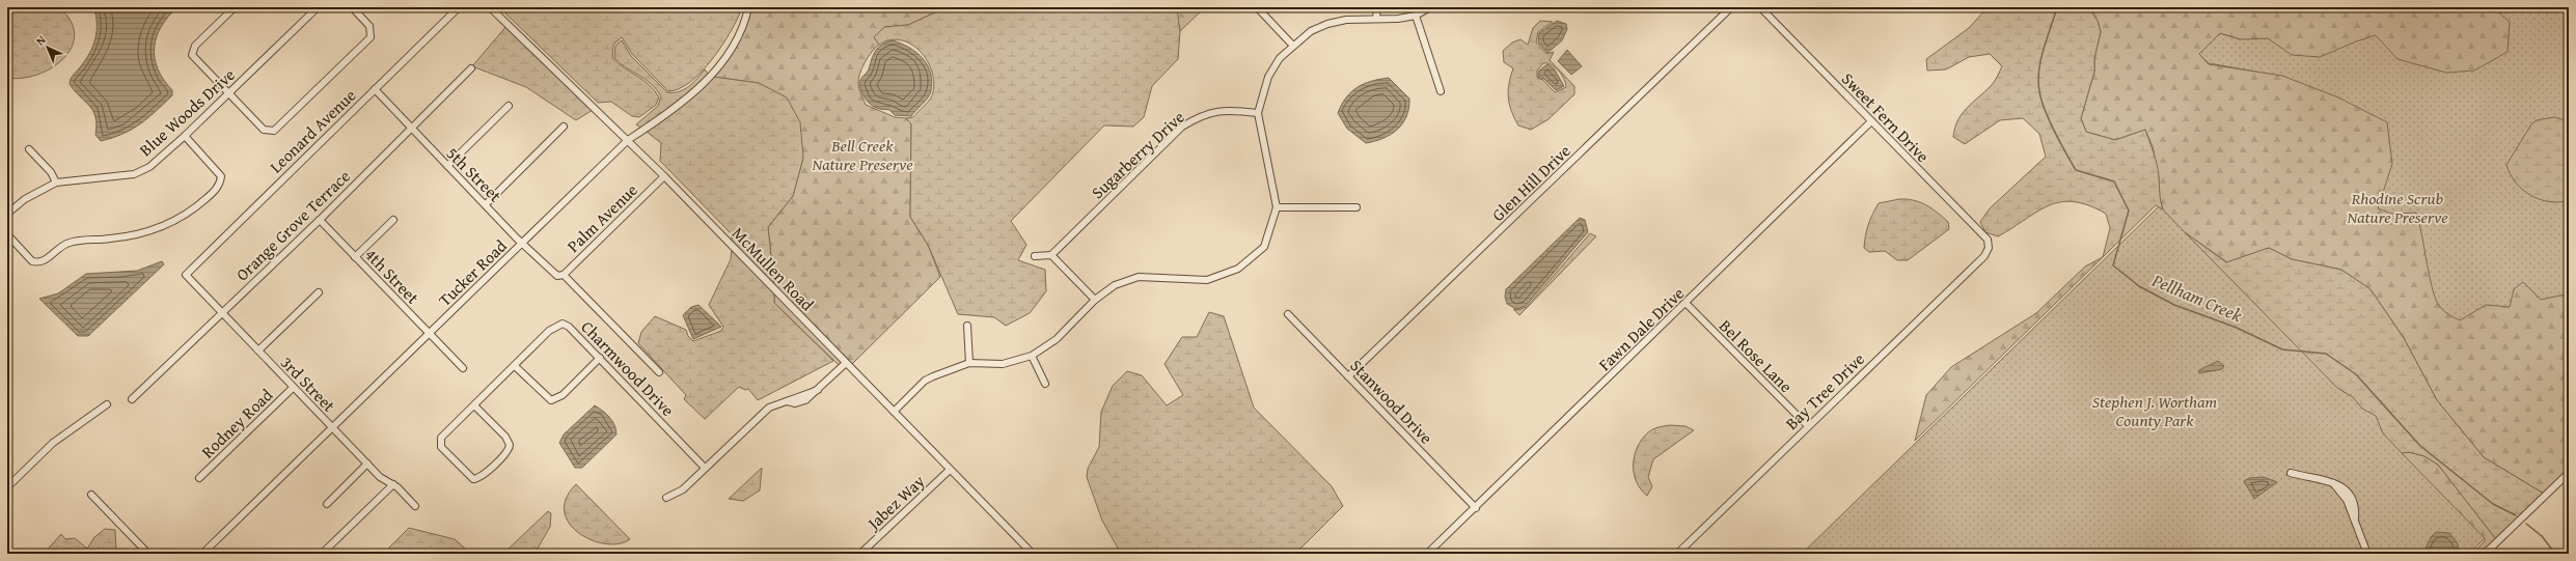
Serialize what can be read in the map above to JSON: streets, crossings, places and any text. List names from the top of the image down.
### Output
{
  "streets": {
    "street": [
      "Blue Woods Drive",
      "Sweet Fern Drive",
      "Leonard Avenue",
      "Sugarberry Drive",
      "5th Street",
      "Glen Hill Drive",
      "Palm Avenue",
      "Orange Grove Terrace",
      "McMullen Road",
      "Tucker Road",
      "4th Street",
      "Fawn Dale Drive",
      "Bel Rose Lane",
      "Charmwood Drive",
      "3rd Street",
      "Bay Tree Drive",
      "Stanwood Drive",
      "Rodney Road",
      "Jabez Way"
    ]
  },
  "crossings": [
    ["Sweet Fern Drive", "Fawn Dale Drive"],
    ["Sweet Fern Drive", "Bay Tree Drive"],
    ["Leonard Avenue", "5th Street"],
    ["Leonard Avenue", "3rd Street"],
    ["5th Street", "Palm Avenue"],
    ["5th Street", "Orange Grove Terrace"],
    ["5th Street", "Tucker Road"],
    ["Glen Hill Drive", "Stanwood Drive"],
    ["Palm Avenue", "McMullen Road"],
    ["Orange Grove Terrace", "4th Street"],
    ["Orange Grove Terrace", "3rd Street"],
    ["McMullen Road", "Tucker Road"],
    ["McMullen Road", "Jabez Way"],
    ["Tucker Road", "4th Street"],
    ["Tucker Road", "3rd Street"],
    ["Fawn Dale Drive", "Bel Rose Lane"],
    ["Fawn Dale Drive", "Stanwood Drive"],
    ["Bel Rose Lane", "Bay Tree Drive"],
    ["3rd Street", "Rodney Road"]
  ],
  "water": ["Pellham Creek"],
  "parks": ["Bell Creek Nature Preserve", "Rhodine Scrub Nature Preserve", "Stephen J. Wortham County Park"],
  "north": "top left"
}
